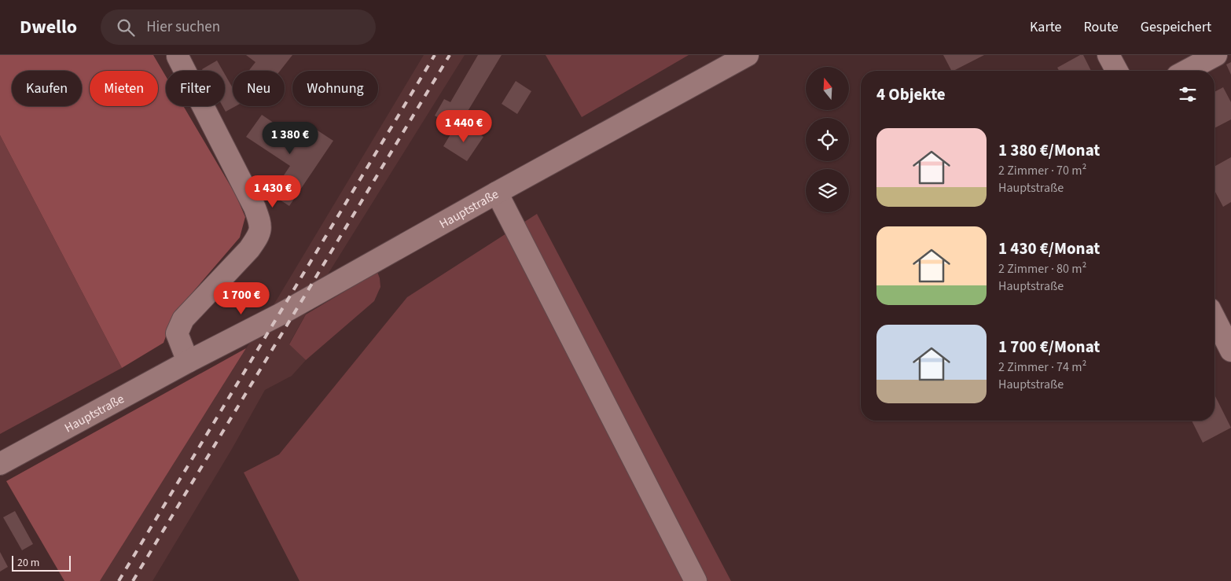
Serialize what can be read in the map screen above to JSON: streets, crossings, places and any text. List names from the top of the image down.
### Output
{
  "streets": {
    "street": ["Hauptstraße"]
  },
  "scale_bar": "20 m",
  "north": "top",
  "page": {
    "header": "Dwello",
    "search": "Hier suchen",
    "nav": ["Karte", "Route", "Gespeichert"],
    "chip": [
      "Kaufen",
      "Mieten",
      "Filter",
      "Neu",
      "Wohnung"
    ],
    "heading": "4 Objekte",
    "price": [
      "1 440 €",
      "1 380 €",
      "1 430 €",
      "1 700 €"
    ],
    "list": [
      {
        "name": "1 380 €/Monat",
        "note": "2 Zimmer · 70 m² · Hauptstraße"
      },
      {
        "name": "1 430 €/Monat",
        "note": "2 Zimmer · 80 m² · Hauptstraße"
      },
      {
        "name": "1 700 €/Monat",
        "note": "2 Zimmer · 74 m² · Hauptstraße"
      }
    ],
    "scale": "20 m"
  }
}
